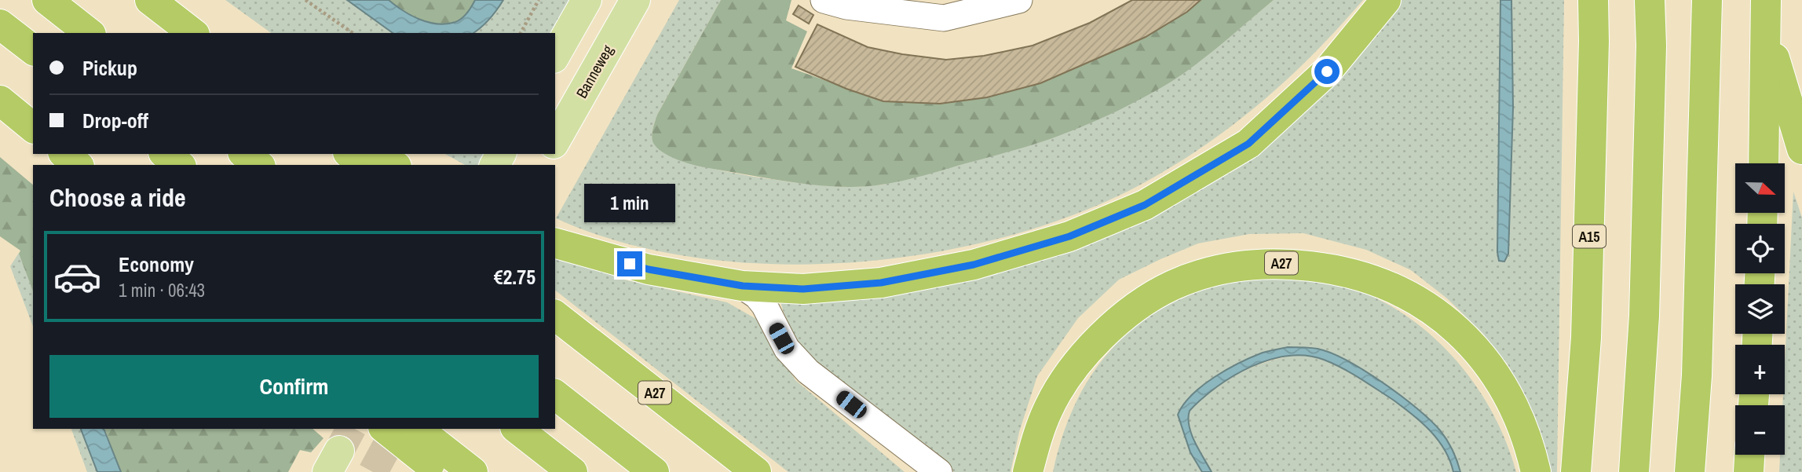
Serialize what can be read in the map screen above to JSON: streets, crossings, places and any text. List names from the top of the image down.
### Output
{
  "streets": {
    "highway": ["A15", "A27"],
    "main road": ["Banneweg"]
  },
  "north": "right",
  "page": {
    "banner": ["Pickup", "Drop-off"],
    "map_buttons": ["+", "−"],
    "heading": "Choose a ride",
    "bubble": "1 min",
    "list": [
      {
        "name": "Economy",
        "note": "1 min · 06:43",
        "value": "€2.75"
      }
    ],
    "buttons": "Confirm"
  }
}
